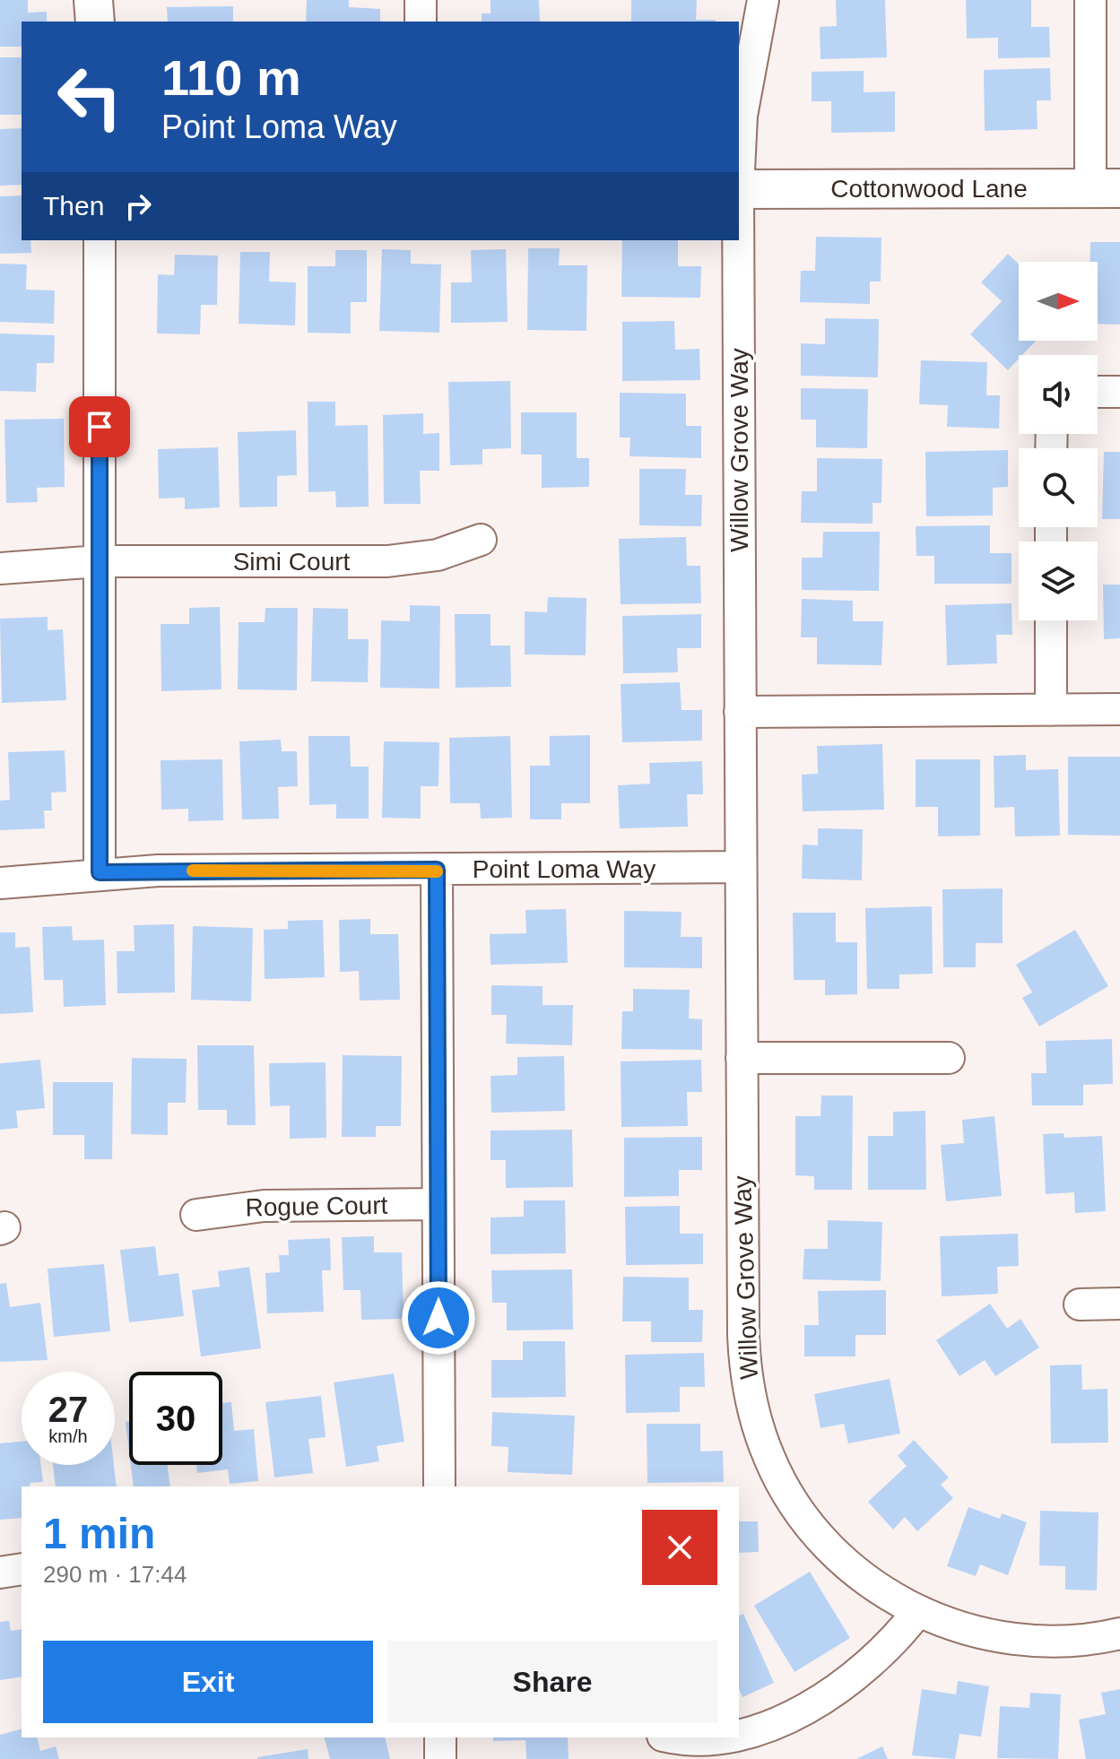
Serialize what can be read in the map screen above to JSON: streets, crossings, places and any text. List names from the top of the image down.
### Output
{
  "streets": {
    "street": [
      "Cottonwood Lane",
      "Willow Grove Way",
      "Simi Court",
      "Point Loma Way",
      "Rogue Court"
    ]
  },
  "crossings": [
    ["Willow Grove Way", "Point Loma Way"]
  ],
  "north": "right",
  "page": {
    "turn": ["110 m", "Point Loma Way"],
    "then": "Then",
    "speed": "27 km/h",
    "limit": "30",
    "heading": ["1 min", "290 m · 17:44"],
    "buttons": ["Exit", "Share"]
  }
}
